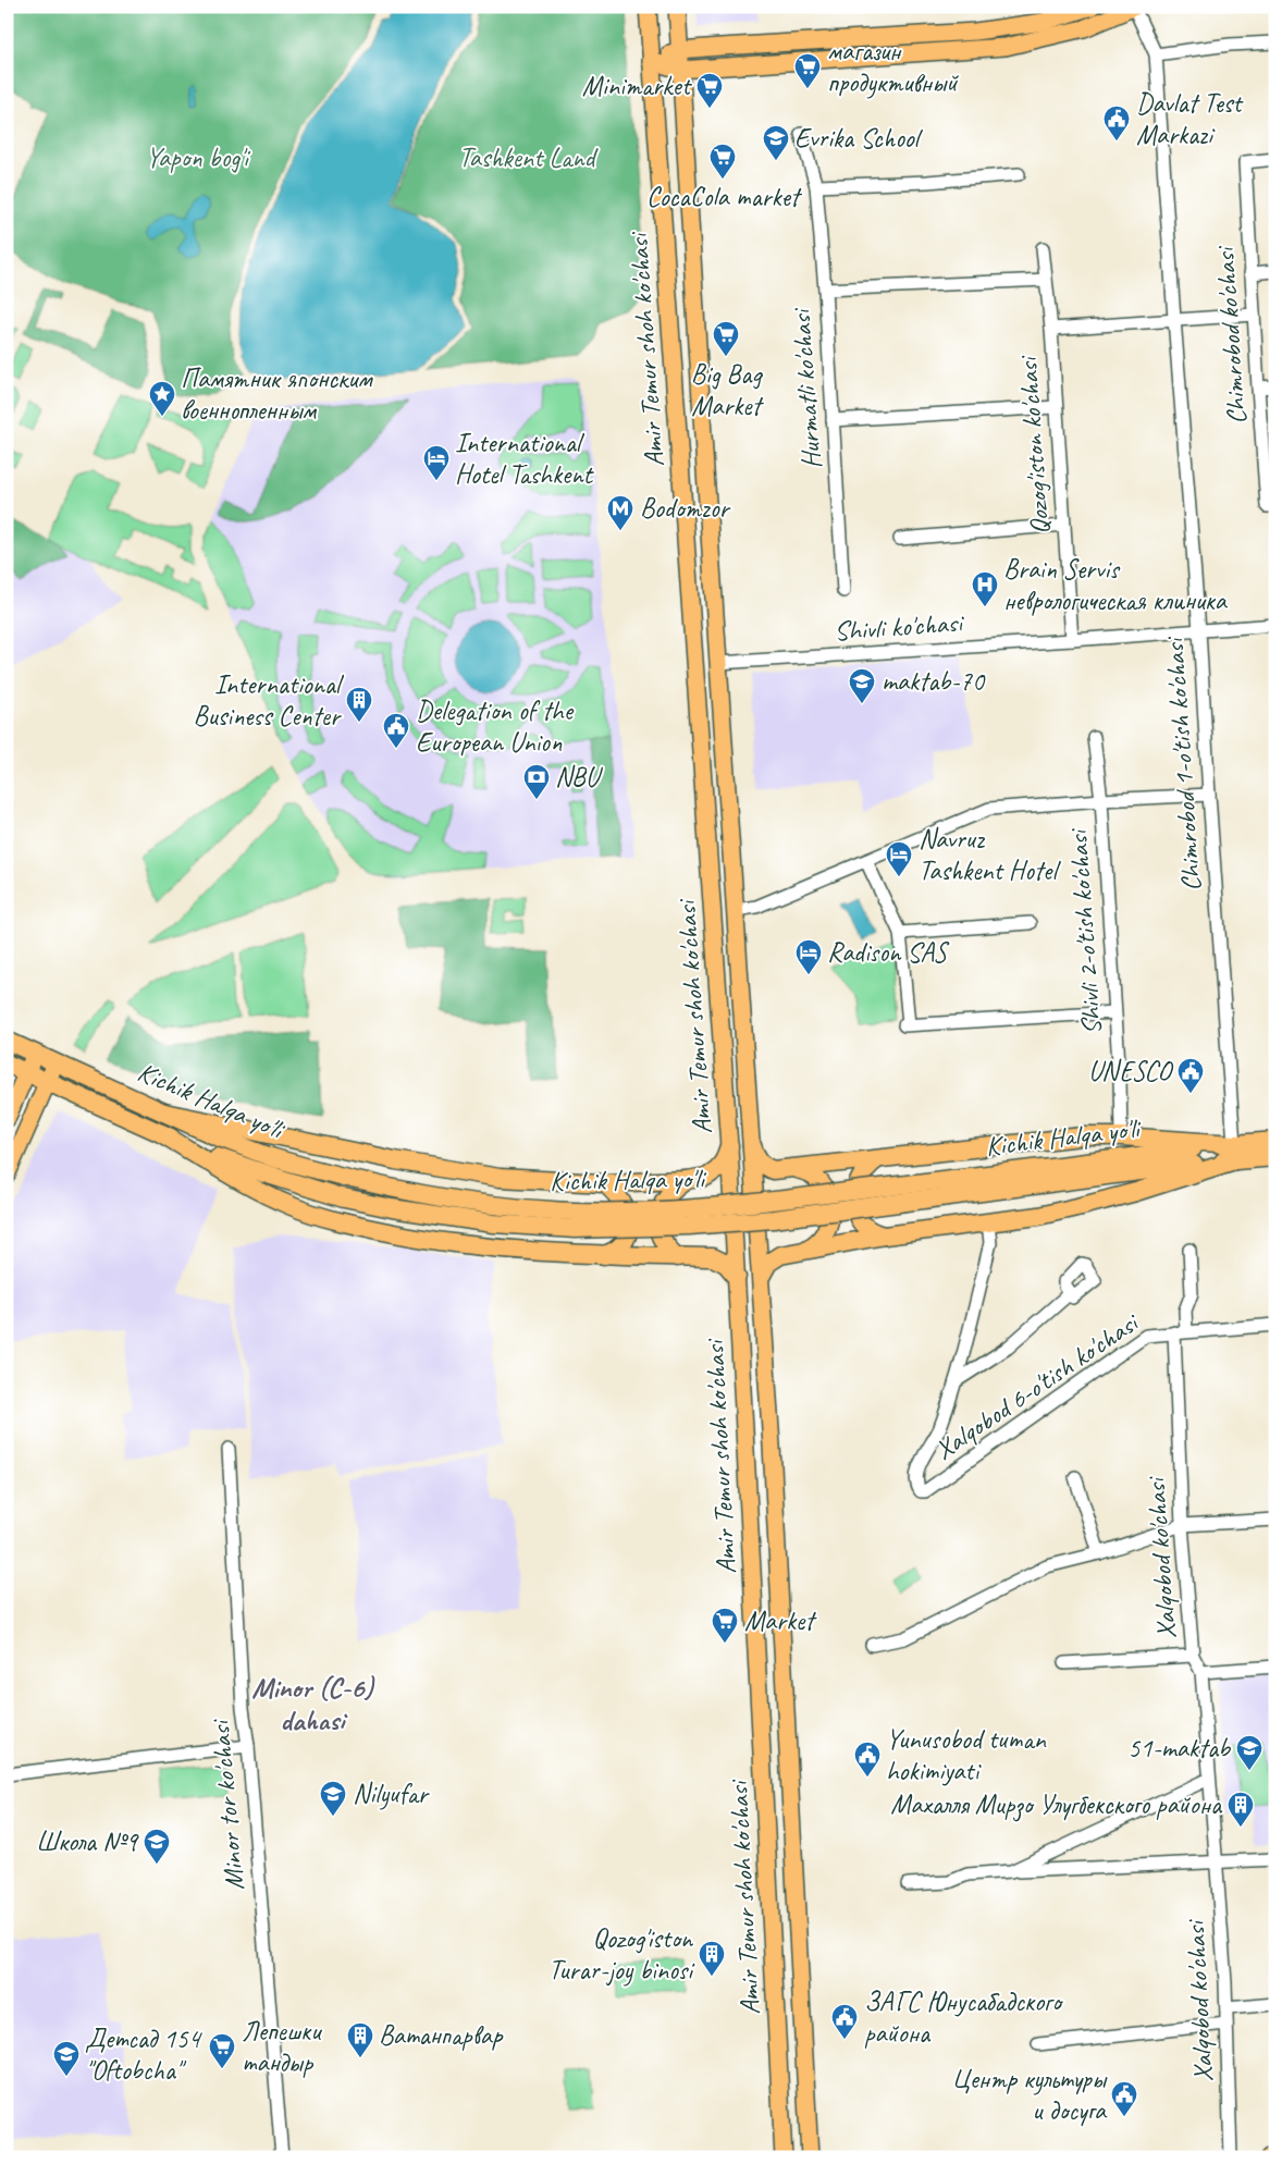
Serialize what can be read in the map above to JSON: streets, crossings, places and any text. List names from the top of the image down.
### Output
{
  "streets": {
    "highway": ["Kichik Halqa yo'li"],
    "main road": ["Amir Temur shoh ko'chasi"],
    "street": [
      "Chimrobod ko'chasi",
      "Hurmatli ko'chasi",
      "Qozog'iston ko'chasi",
      "Shivli ko'chasi",
      "Chimrobod 1-o'tish ko'chasi",
      "Shivli 2-o'tish ko'chasi",
      "Xalqobod 6-o'tish ko'chasi",
      "Xalqobod ko'chasi",
      "Minor tor ko'chasi"
    ]
  },
  "crossings": [
    ["Amir Temur shoh ko'chasi", "Shivli ko'chasi"],
    ["Qozog'iston ko'chasi", "Shivli ko'chasi"],
    ["Shivli ko'chasi", "Chimrobod 1-o'tish ko'chasi"],
    ["Chimrobod 1-o'tish ko'chasi", "Kichik Halqa yo'li"],
    ["Xalqobod 6-o'tish ko'chasi", "Xalqobod ko'chasi"]
  ],
  "districts": ["Minor (C-6) dahasi"],
  "parks": ["Yapon bog'i", "Tashkent Land"],
  "places": {
    "supermarket": [
      "магазин продуктивный",
      "Minimarket",
      "CocaCola market",
      "Big Bag Market",
      "Market",
      "Лепешки тандыр"
    ],
    "public building": [
      "Davlat Test Markazi",
      "Delegation of the European Union",
      "UNESCO",
      "Yunusobod tuman hokimiyati",
      "ЗАГС Юнусабадского района",
      "Центр культуры и досуга"
    ],
    "school or university": [
      "Evrika School",
      "maktab-70",
      "51-maktab",
      "Nilyufar",
      "Школа №9",
      "Детсад 154 \"Oftobcha\""
    ],
    "place": ["Памятник японским военнопленным"],
    "hotel": ["International Hotel Tashkent", "Navruz Tashkent Hotel", "Radison SAS"],
    "metro station": ["Bodomzor"],
    "hospital": ["Brain Servis неврологическая клиника"],
    "building": [
      "International Business Center",
      "Махалля Мирзо Улугбекского района",
      "Qozog'iston Turar-joy binosi",
      "Ватанпарвар"
    ],
    "bank": ["NBU"]
  }
}
